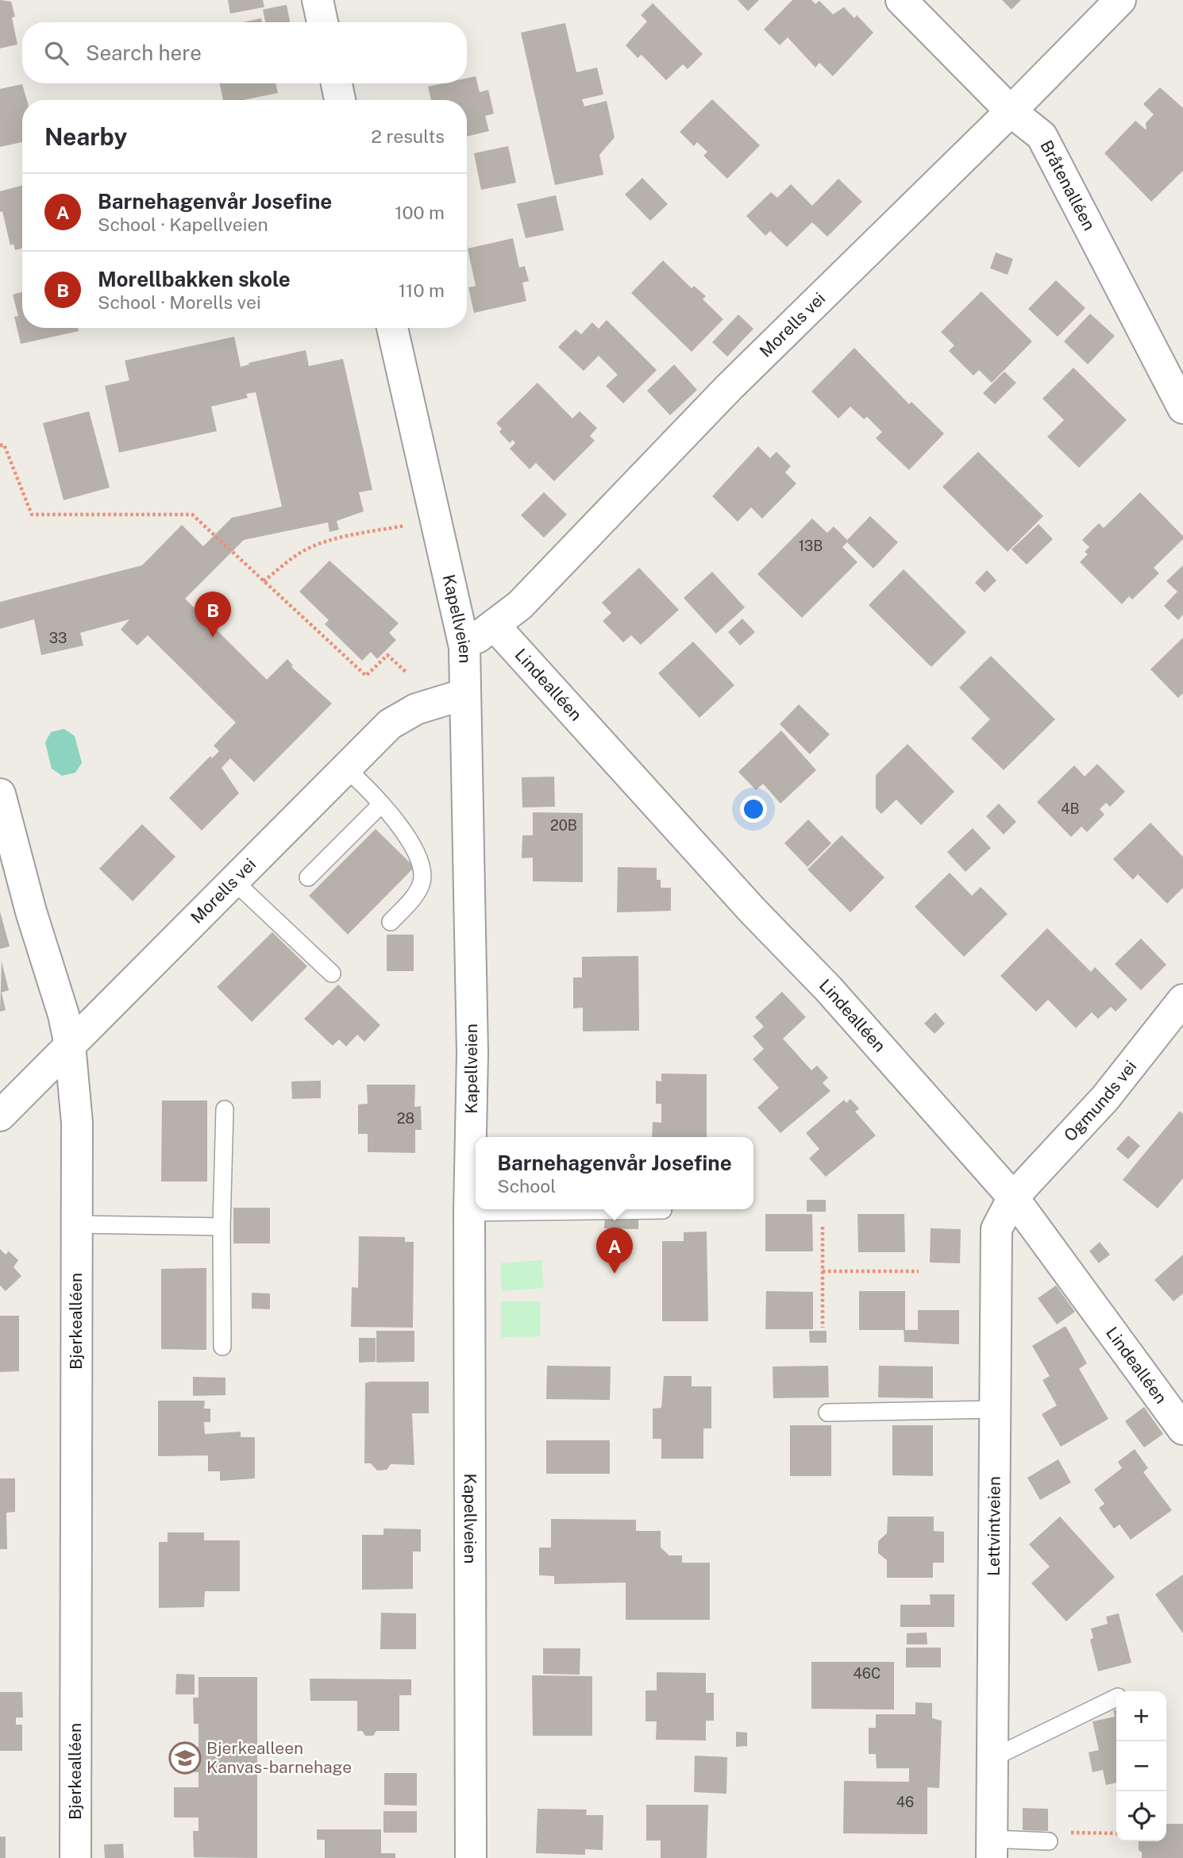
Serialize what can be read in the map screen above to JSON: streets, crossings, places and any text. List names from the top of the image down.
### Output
{
  "streets": {
    "street": [
      "Bråtenalléen",
      "Morells vei",
      "Kapellveien",
      "Lindealléen",
      "Ogmunds vei",
      "Bjerkealléen",
      "Lettvintveien"
    ]
  },
  "crossings": [
    ["Bråtenalléen", "Morells vei"],
    ["Morells vei", "Kapellveien"],
    ["Morells vei", "Lindealléen"],
    ["Morells vei", "Bjerkealléen"],
    ["Lindealléen", "Ogmunds vei"],
    ["Lindealléen", "Lettvintveien"],
    ["Ogmunds vei", "Lettvintveien"]
  ],
  "places": {
    "school or university": ["Bjerkealleen Kanvas-barnehage"]
  },
  "house_numbers": [
    "13B",
    "33",
    "4B",
    "20B",
    "28",
    "46C",
    "46"
  ],
  "page": {
    "search": "Search here",
    "heading": ["Nearby", "2 results"],
    "list": [
      {
        "mark": "A",
        "name": "Barnehagenvår Josefine",
        "note": "School · Kapellveien",
        "value": "100 m"
      },
      {
        "mark": "B",
        "name": "Morellbakken skole",
        "note": "School · Morells vei",
        "value": "110 m"
      }
    ],
    "pins": ["B", "A"],
    "popup": ["Barnehagenvår Josefine", "School"],
    "map_buttons": ["+", "−"]
  }
}
